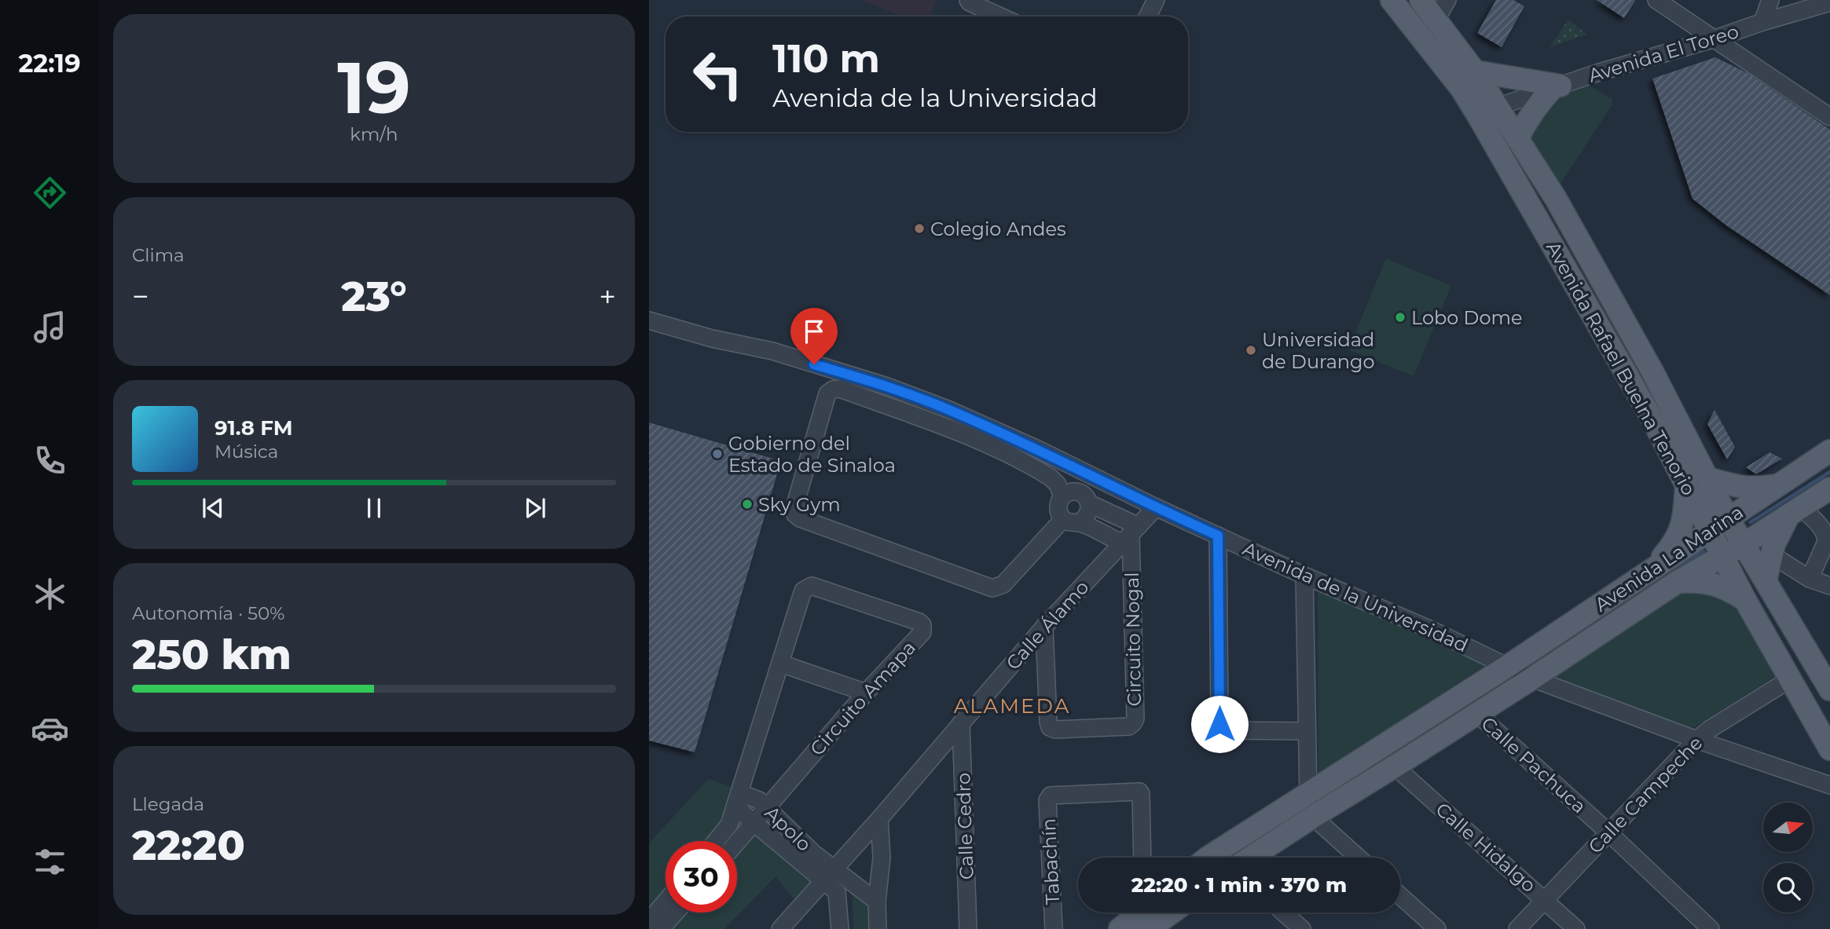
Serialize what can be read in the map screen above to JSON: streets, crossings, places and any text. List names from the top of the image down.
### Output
{
  "streets": {
    "main road": ["Avenida Rafael Buelna Tenorio", "Avenida La Marina"],
    "street": [
      "Avenida El Toreo",
      "Avenida de la Universidad",
      "Calle Álamo",
      "Circuito Nogal",
      "Circuito Amapa",
      "Calle Pachuca",
      "Calle Campeche",
      "Calle Cedro",
      "Apolo",
      "Calle Hidalgo",
      "Tabachín"
    ]
  },
  "crossings": [
    ["Avenida El Toreo", "Avenida Rafael Buelna Tenorio"],
    ["Avenida Rafael Buelna Tenorio", "Avenida La Marina"],
    ["Avenida Rafael Buelna Tenorio", "Calle Campeche"],
    ["Avenida La Marina", "Avenida de la Universidad"],
    ["Avenida La Marina", "Calle Pachuca"],
    ["Avenida La Marina", "Calle Hidalgo"],
    ["Avenida de la Universidad", "Calle Álamo"],
    ["Calle Álamo", "Circuito Nogal"],
    ["Calle Álamo", "Calle Cedro"],
    ["Calle Álamo", "Apolo"],
    ["Circuito Amapa", "Apolo"],
    ["Calle Pachuca", "Calle Campeche"],
    ["Calle Campeche", "Calle Hidalgo"]
  ],
  "districts": ["ALAMEDA"],
  "places": [
    "Colegio Andes",
    "Lobo Dome",
    "Universidad de Durango",
    "Gobierno del Estado de Sinaloa",
    "Sky Gym"
  ],
  "north": "right",
  "page": {
    "tabs": "22:19",
    "tile": [
      ["19", "km/h"],
      "Clima",
      ["Autonomía · 50%", "250 km"],
      ["Llegada", "22:20"]
    ],
    "turn": ["110 m", "Avenida de la Universidad"],
    "heat": ["−", "23°", "+"],
    "song": ["91.8 FM", "Música"],
    "limit": "30",
    "trip": "22:20 · 1 min · 370 m"
  }
}
